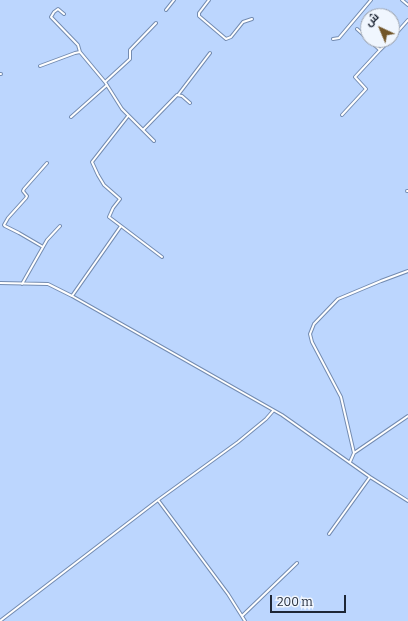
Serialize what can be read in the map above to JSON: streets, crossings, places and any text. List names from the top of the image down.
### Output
{
  "scale_bar": "200 m",
  "north": "top left"
}
